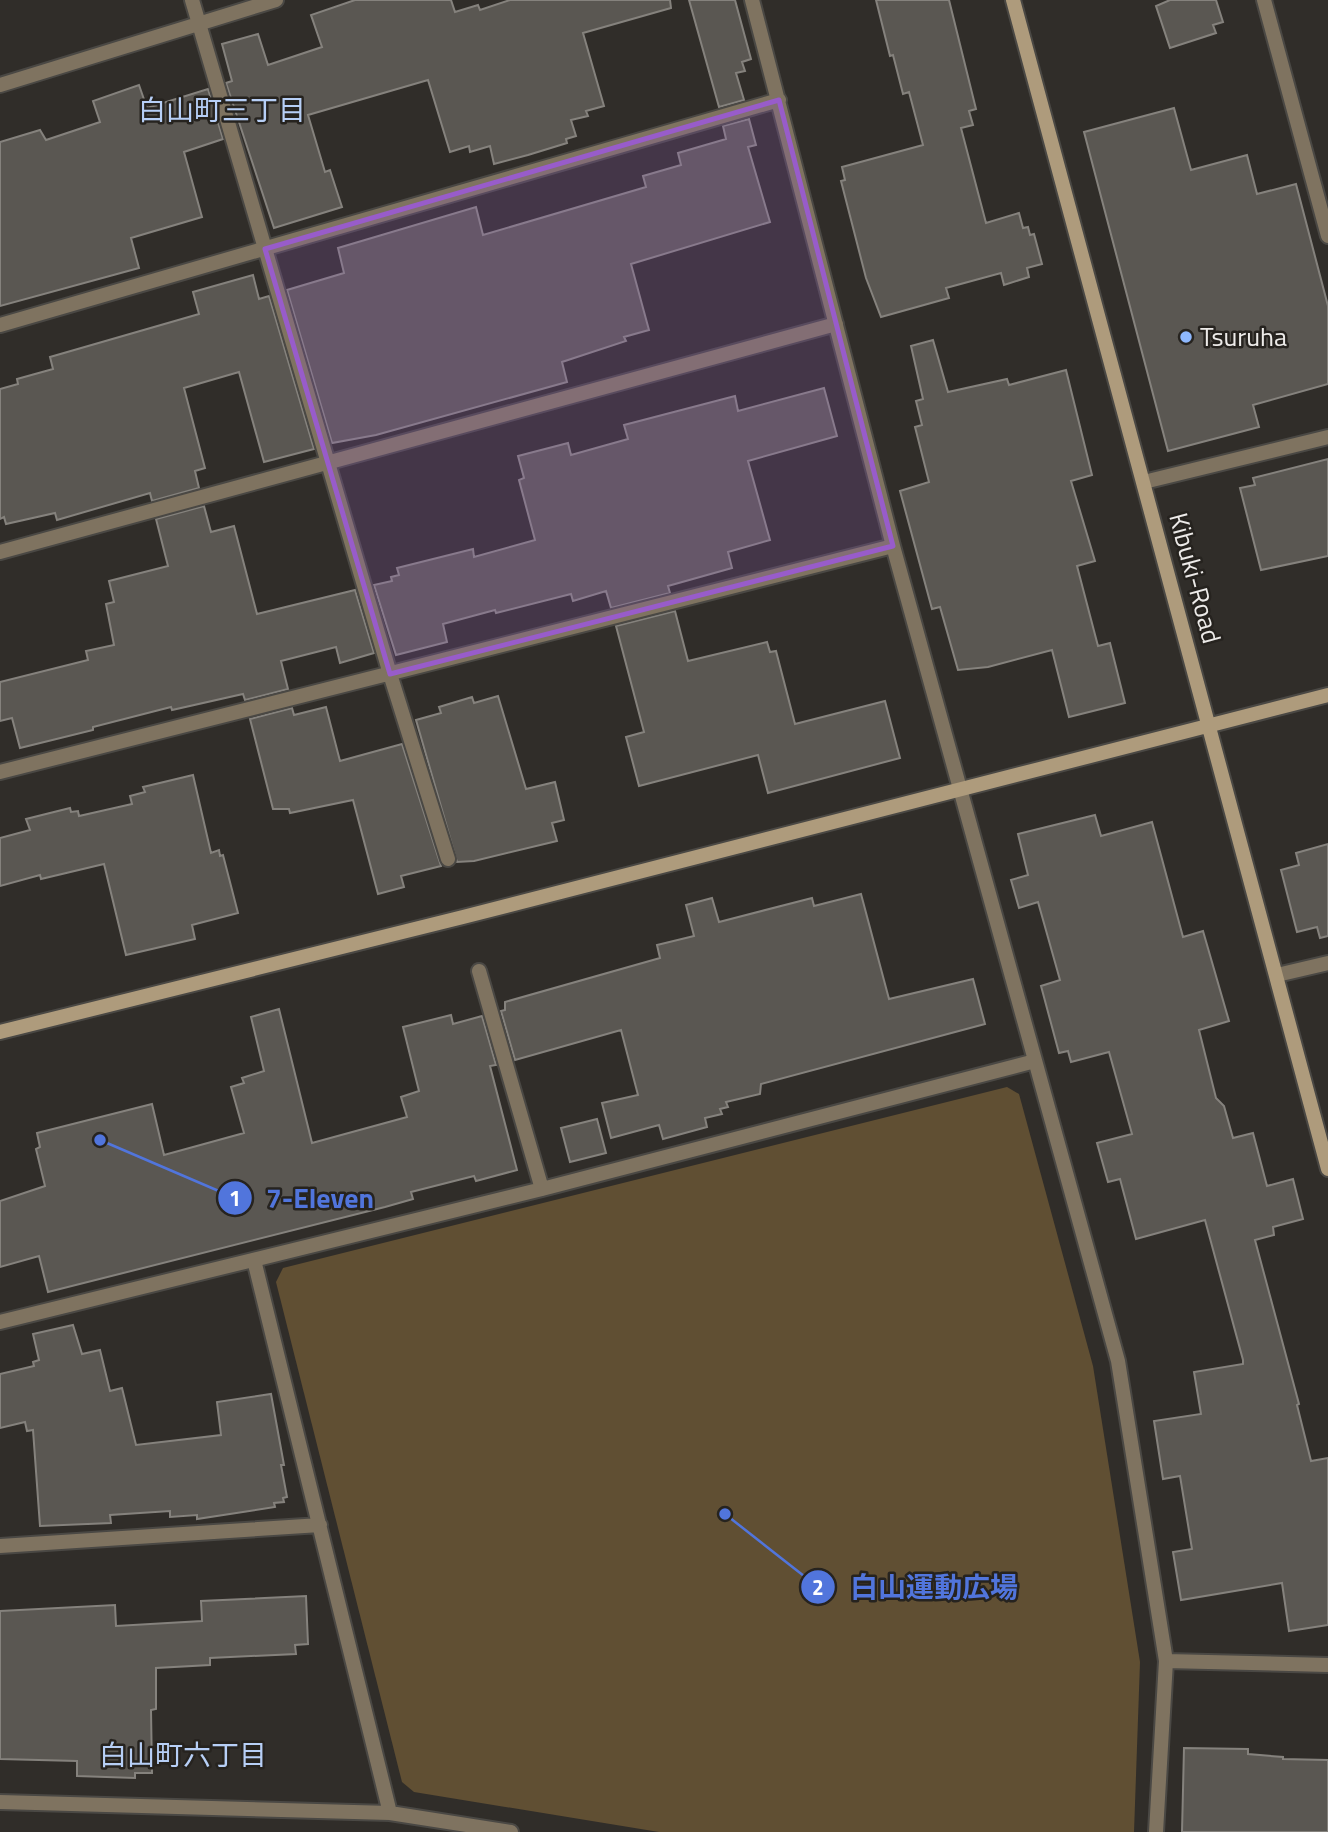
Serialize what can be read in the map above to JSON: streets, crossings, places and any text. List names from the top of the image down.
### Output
{
  "streets": {
    "street": ["Kibuki-Road"]
  },
  "districts": ["白山町三丁目", "白山町六丁目"],
  "places": ["Tsuruha", "7-Eleven", "白山運動広場"]
}
